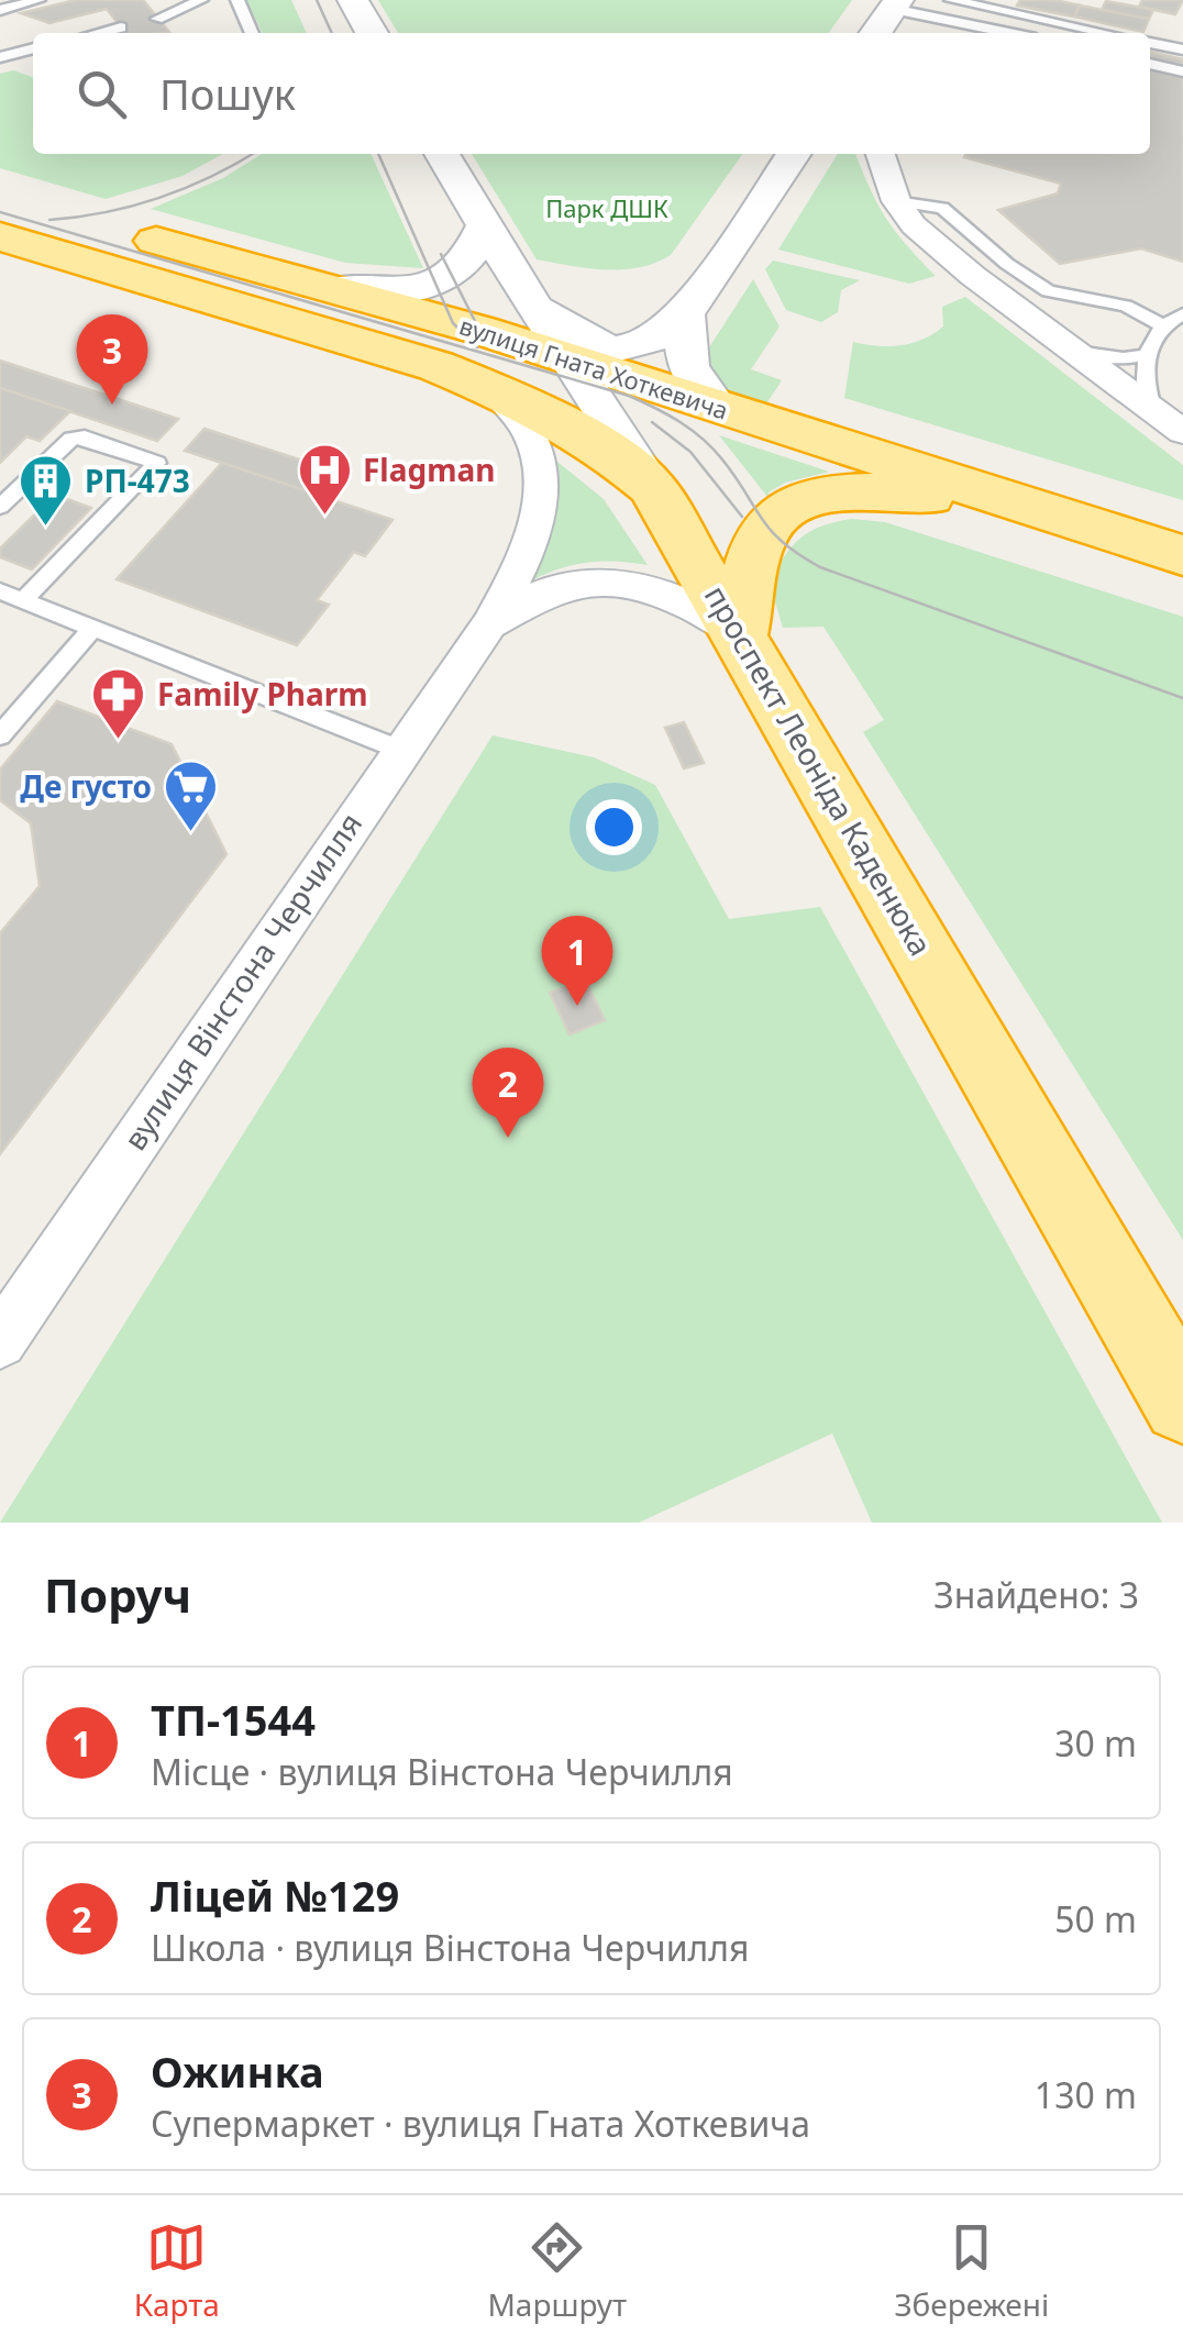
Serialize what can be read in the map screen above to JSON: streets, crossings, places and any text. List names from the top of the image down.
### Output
{
  "streets": {
    "highway": ["вулиця Гната Хоткевича", "проспект Леоніда Каденюка"],
    "street": ["вулиця Вінстона Черчилля"]
  },
  "crossings": [
    ["вулиця Гната Хоткевича", "проспект Леоніда Каденюка"],
    ["вулиця Гната Хоткевича", "вулиця Вінстона Черчилля"],
    ["проспект Леоніда Каденюка", "вулиця Вінстона Черчилля"]
  ],
  "parks": ["Парк ДШК"],
  "places": {
    "hospital": ["Flagman"],
    "building": ["РП-473"],
    "pharmacy": ["Family Pharm"],
    "supermarket": ["Де густо"]
  },
  "page": {
    "search": "Пошук",
    "pins": ["3", "1", "2"],
    "heading": ["Поруч", "Знайдено: 3"],
    "list": [
      {
        "mark": "1",
        "name": "ТП-1544",
        "note": "Місце · вулиця Вінстона Черчилля",
        "value": "30 m"
      },
      {
        "mark": "2",
        "name": "Ліцей №129",
        "note": "Школа · вулиця Вінстона Черчилля",
        "value": "50 m"
      },
      {
        "mark": "3",
        "name": "Ожинка",
        "note": "Супермаркет · вулиця Гната Хоткевича",
        "value": "130 m"
      }
    ],
    "nav": ["Карта", "Маршрут", "Збережені"]
  }
}
